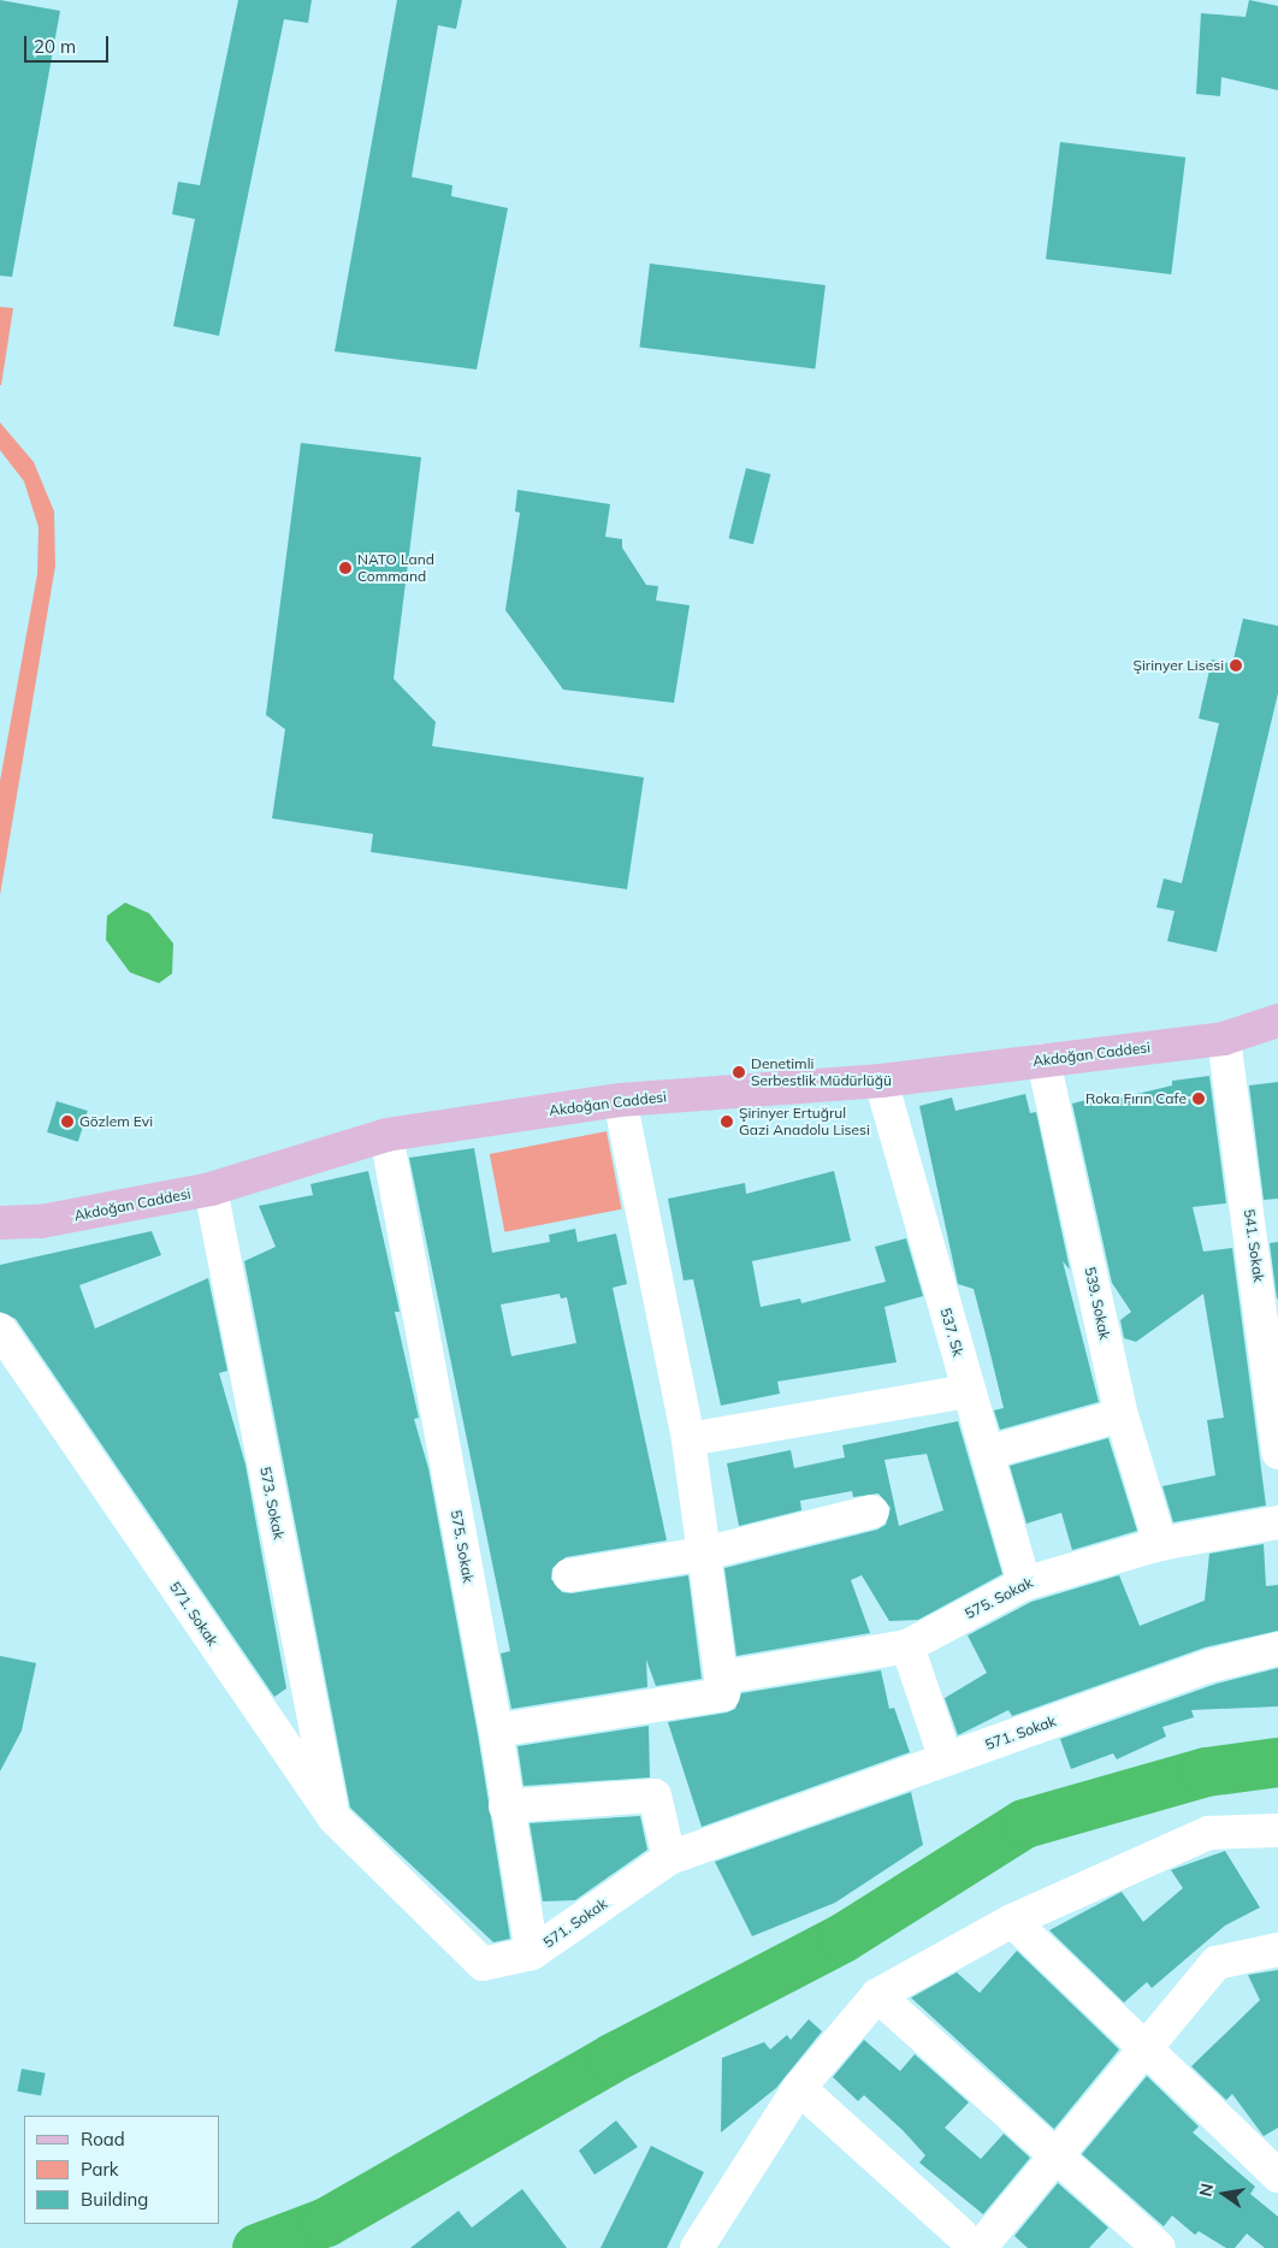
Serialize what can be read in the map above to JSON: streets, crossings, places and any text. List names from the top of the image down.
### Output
{
  "streets": {
    "main road": ["Akdoğan Caddesi"],
    "street": [
      "541. Sokak",
      "539. Sokak",
      "537. Sk",
      "573. Sokak",
      "575. Sokak",
      "571. Sokak"
    ]
  },
  "crossings": [
    ["Akdoğan Caddesi", "541. Sokak"],
    ["Akdoğan Caddesi", "539. Sokak"],
    ["Akdoğan Caddesi", "537. Sk"],
    ["Akdoğan Caddesi", "573. Sokak"],
    ["Akdoğan Caddesi", "575. Sokak"],
    ["539. Sokak", "575. Sokak"],
    ["537. Sk", "575. Sokak"],
    ["573. Sokak", "571. Sokak"]
  ],
  "places": [
    "NATO Land Command",
    "Şirinyer Lisesi",
    "Denetimli Serbestlik Müdürlüğü",
    "Roka Fırın Cafe",
    "Gözlem Evi",
    "Şirinyer Ertuğrul Gazi Anadolu Lisesi"
  ],
  "legend": ["Road", "Park", "Building"],
  "scale_bar": "20 m",
  "north": "left"
}
